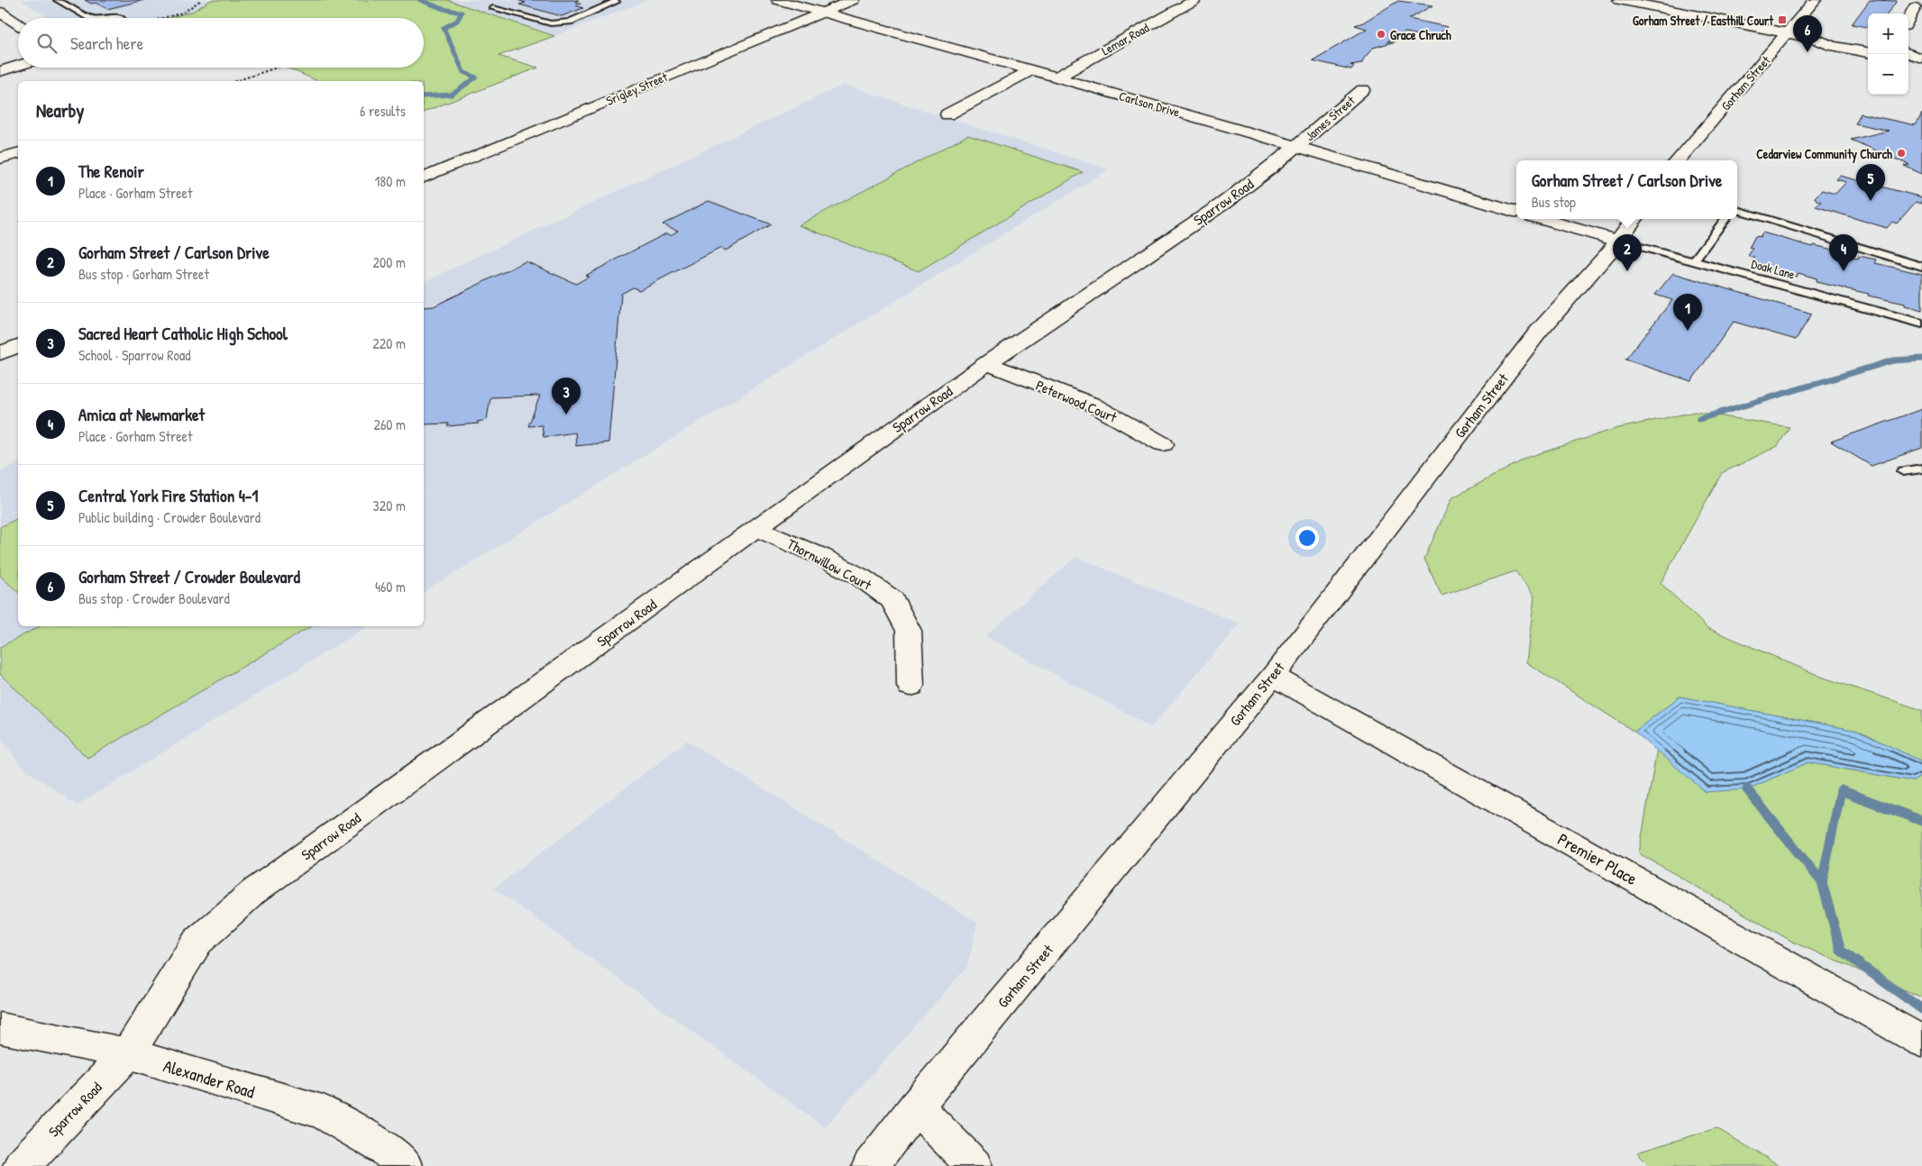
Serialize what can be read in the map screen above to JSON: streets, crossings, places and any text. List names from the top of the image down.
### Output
{
  "streets": {
    "street": [
      "Lemar Road",
      "Gorham Street",
      "Srigley Street",
      "Carlson Drive",
      "James Street",
      "Sparrow Road",
      "Peterwood Court",
      "Thornwillow Court",
      "Premier Place",
      "Alexander Road"
    ],
    "lane": ["Doak Lane"]
  },
  "crossings": [
    ["Lemar Road", "Carlson Drive"],
    ["Gorham Street", "Doak Lane"],
    ["Gorham Street", "Premier Place"],
    ["Srigley Street", "Carlson Drive"],
    ["Carlson Drive", "James Street"],
    ["Carlson Drive", "Sparrow Road"],
    ["James Street", "Sparrow Road"],
    ["Sparrow Road", "Peterwood Court"],
    ["Sparrow Road", "Thornwillow Court"],
    ["Sparrow Road", "Alexander Road"]
  ],
  "places": {
    "transit": ["Gorham Street / Easthill Court"],
    "other": ["Grace Chruch", "Cedarview Community Church"]
  },
  "page": {
    "map_buttons": ["+", "−"],
    "pins": [
      "6",
      "5",
      "2",
      "4",
      "1",
      "3"
    ],
    "search": "Search here",
    "heading": ["Nearby", "6 results"],
    "list": [
      {
        "mark": "1",
        "name": "The Renoir",
        "note": "Place · Gorham Street",
        "value": "180 m"
      },
      {
        "mark": "2",
        "name": "Gorham Street / Carlson Drive",
        "note": "Bus stop · Gorham Street",
        "value": "200 m"
      },
      {
        "mark": "3",
        "name": "Sacred Heart Catholic High School",
        "note": "School · Sparrow Road",
        "value": "220 m"
      },
      {
        "mark": "4",
        "name": "Amica at Newmarket",
        "note": "Place · Gorham Street",
        "value": "260 m"
      },
      {
        "mark": "5",
        "name": "Central York Fire Station 4-1",
        "note": "Public building · Crowder Boulevard",
        "value": "320 m"
      },
      {
        "mark": "6",
        "name": "Gorham Street / Crowder Boulevard",
        "note": "Bus stop · Crowder Boulevard",
        "value": "460 m"
      }
    ],
    "popup": ["Gorham Street / Carlson Drive", "Bus stop"]
  }
}
